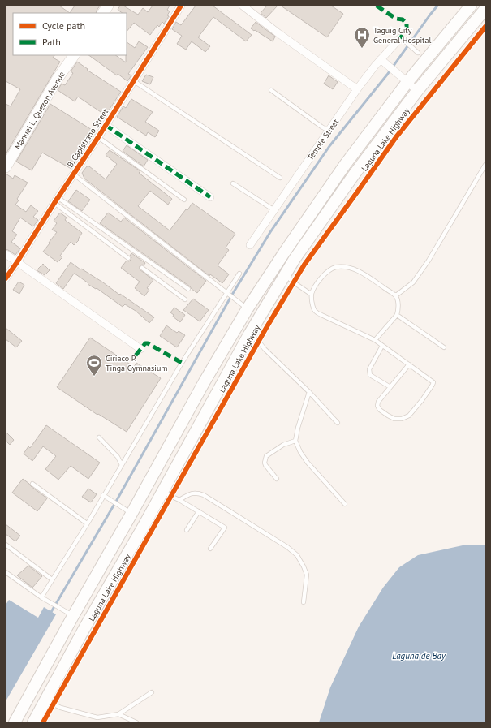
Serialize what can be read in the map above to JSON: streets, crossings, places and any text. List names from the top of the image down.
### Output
{
  "streets": {
    "main road": ["Manuel L. Quezon Avenue", "Laguna Lake Highway"],
    "street": ["B. Capistrano Street", "Temple Street"]
  },
  "water": ["Laguna de Bay"],
  "places": {
    "hospital": ["Taguig City General Hospital"],
    "sports": ["Ciriaco P. Tinga Gymnasium"]
  },
  "legend": ["Cycle path", "Path"]
}
